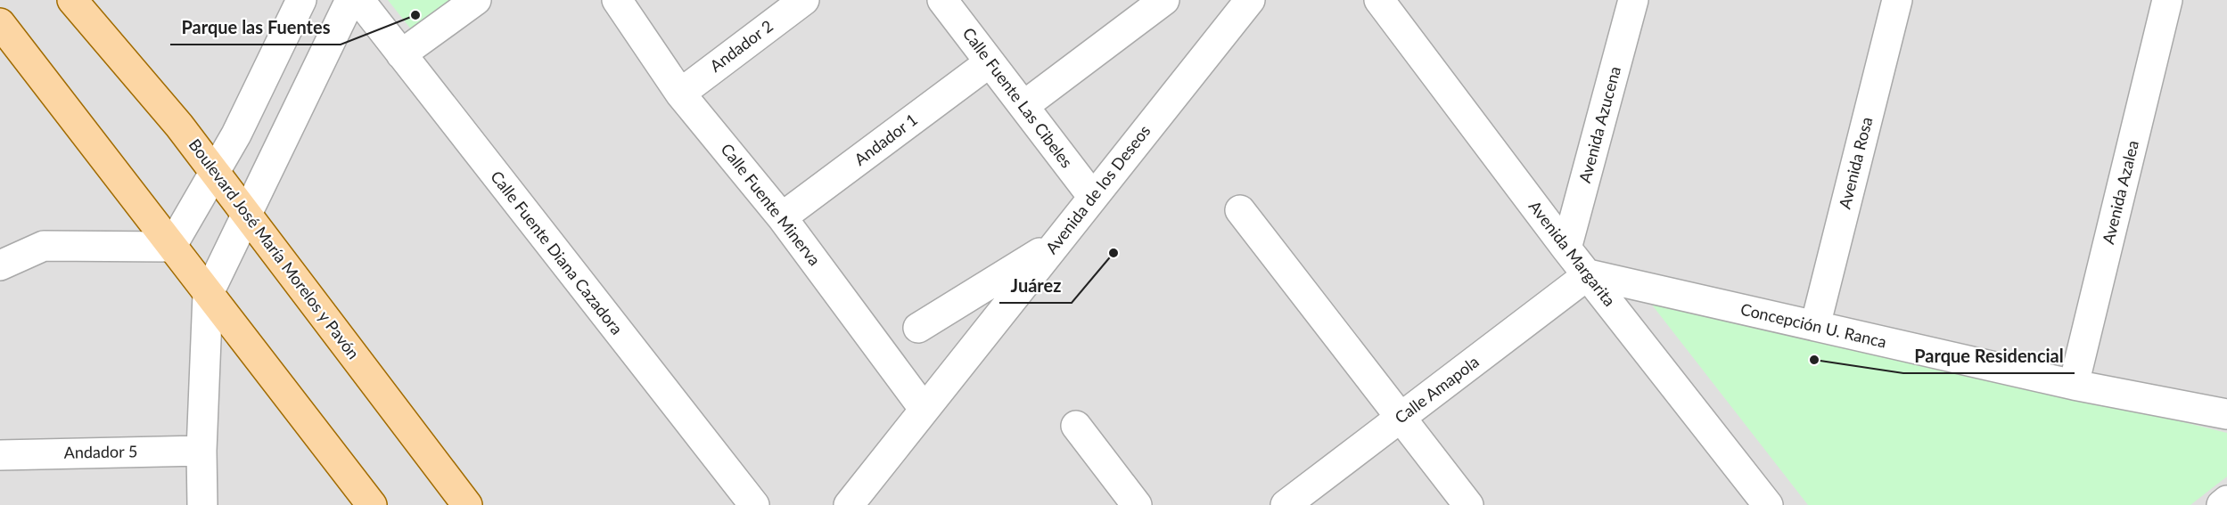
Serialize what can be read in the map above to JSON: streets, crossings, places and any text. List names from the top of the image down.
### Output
{
  "streets": {
    "main road": ["Boulevard José María Morelos y Pavón"],
    "street": [
      "Andador 2",
      "Calle Fuente Las Cibeles",
      "Avenida Azucena",
      "Andador 1",
      "Avenida Rosa",
      "Avenida de los Deseos",
      "Avenida Azalea",
      "Calle Fuente Minerva",
      "Calle Fuente Diana Cazadora",
      "Avenida Margarita",
      "Concepción U. Ranca",
      "Calle Amapola",
      "Andador 5"
    ]
  },
  "crossings": [
    ["Andador 2", "Calle Fuente Minerva"],
    ["Calle Fuente Las Cibeles", "Andador 1"],
    ["Calle Fuente Las Cibeles", "Avenida de los Deseos"],
    ["Avenida Azucena", "Avenida Margarita"],
    ["Andador 1", "Calle Fuente Minerva"],
    ["Avenida Rosa", "Concepción U. Ranca"],
    ["Avenida de los Deseos", "Calle Fuente Minerva"],
    ["Avenida Azalea", "Concepción U. Ranca"],
    ["Avenida Margarita", "Concepción U. Ranca"],
    ["Avenida Margarita", "Calle Amapola"],
    ["Concepción U. Ranca", "Calle Amapola"]
  ],
  "places": ["Parque las Fuentes", "Juárez", "Parque Residencial"]
}
